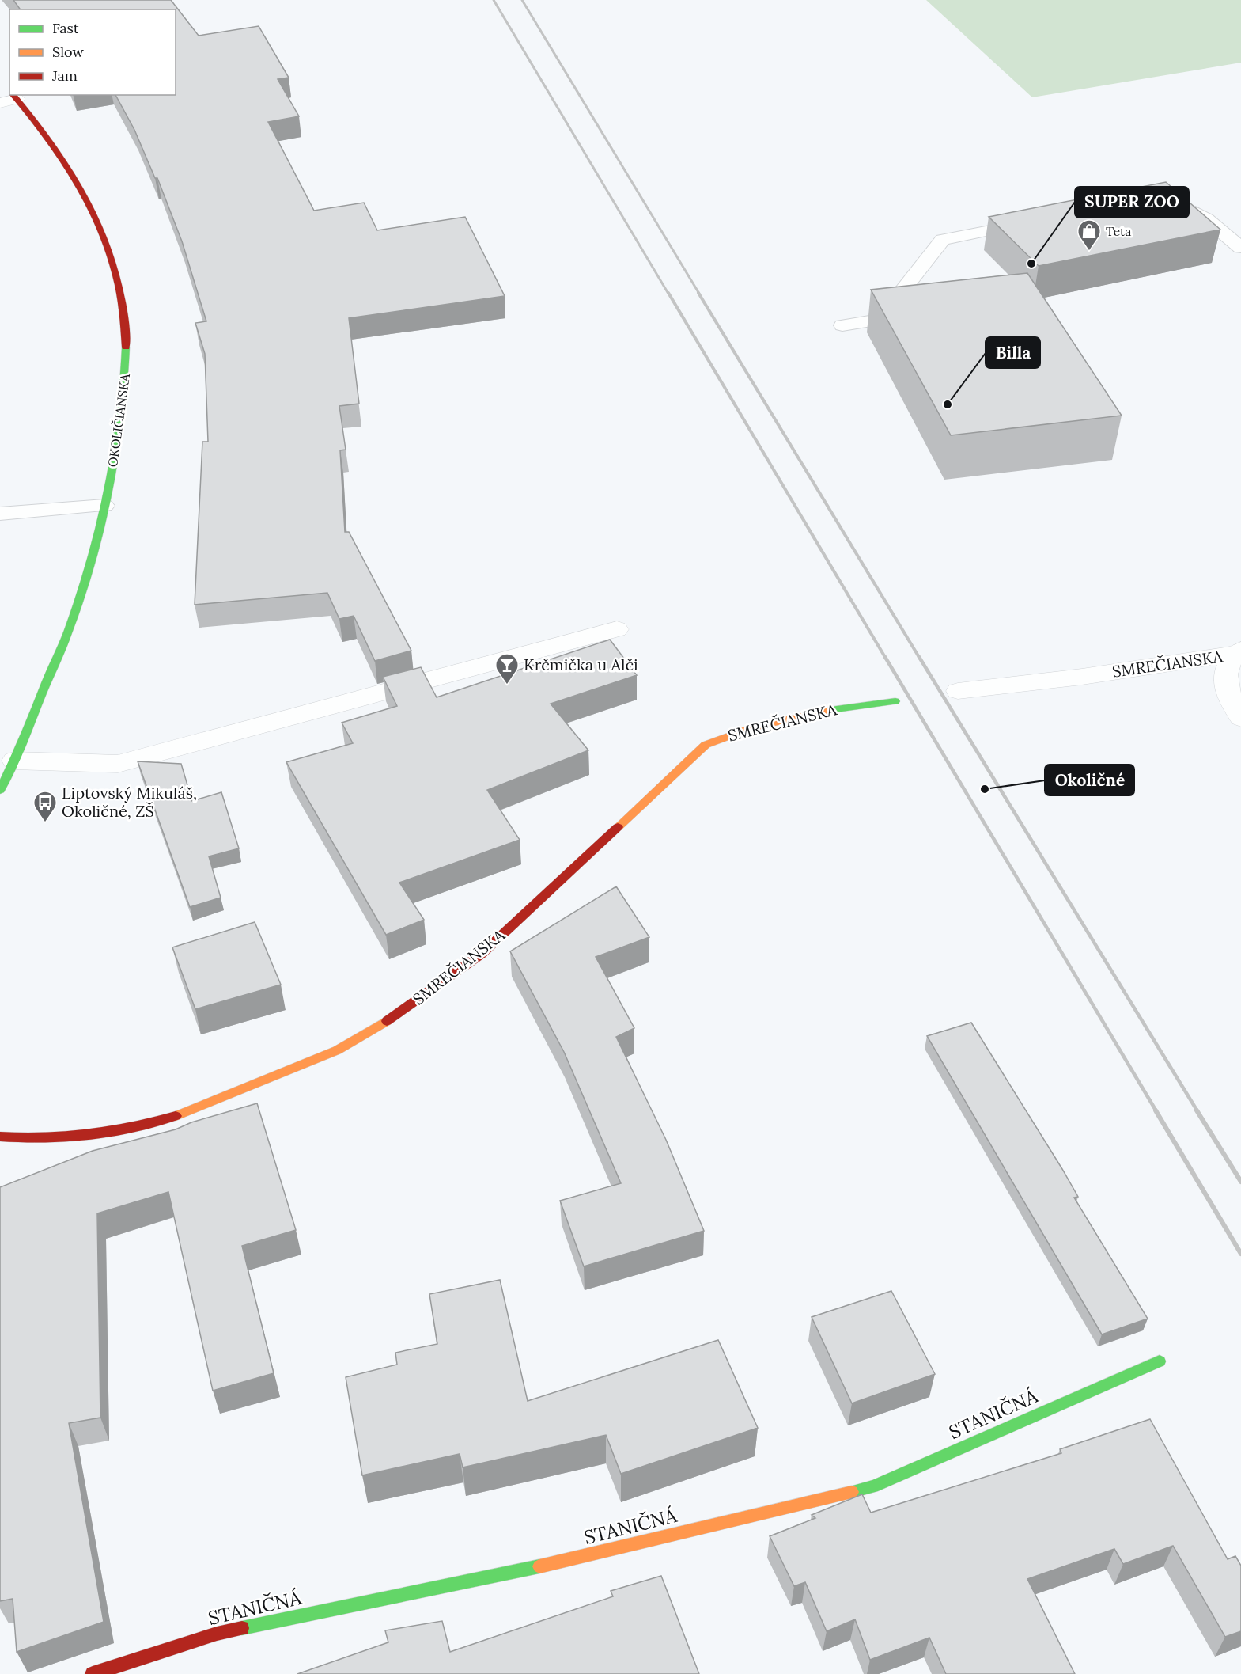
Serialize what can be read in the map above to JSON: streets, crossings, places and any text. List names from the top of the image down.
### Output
{
  "streets": {
    "street": ["OKOLIČIANSKA", "SMREČIANSKA", "STANIČNÁ"]
  },
  "places": {
    "shop": ["Teta"],
    "other": ["SUPER ZOO", "Billa", "Okoličné"],
    "bar": ["Krčmička u Alči"],
    "bus stop": ["Liptovský Mikuláš, Okoličné, ZŠ"]
  },
  "legend": ["Fast", "Slow", "Jam"]
}
